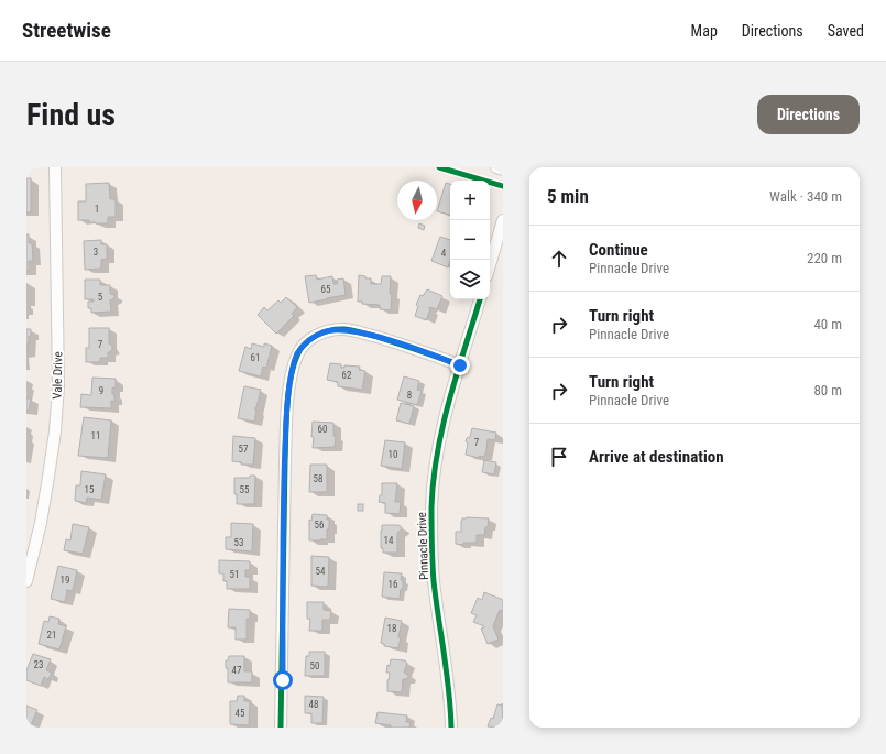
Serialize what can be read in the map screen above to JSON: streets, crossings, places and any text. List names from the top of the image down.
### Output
{
  "streets": {
    "street": ["Vale Drive", "Pinnacle Drive"]
  },
  "house_numbers": [
    "1",
    "3",
    "4",
    "65",
    "5",
    "7",
    "61",
    "62",
    "9",
    "8",
    "60",
    "11",
    "7",
    "57",
    "10",
    "58",
    "15",
    "55",
    "56",
    "14",
    "53",
    "54",
    "51",
    "19",
    "16",
    "18",
    "21",
    "23",
    "50",
    "47",
    "48",
    "45"
  ],
  "north": "bottom",
  "page": {
    "header": "Streetwise",
    "nav": ["Map", "Directions", "Saved"],
    "buttons": "Directions",
    "title": "Find us",
    "heading": ["5 min", "Walk · 340 m"],
    "map_buttons": ["+", "−"],
    "list": [
      ["Continue", "Pinnacle Drive", "220 m"],
      ["Turn right", "Pinnacle Drive", "40 m"],
      ["Turn right", "Pinnacle Drive", "80 m"],
      "Arrive at destination"
    ]
  }
}
